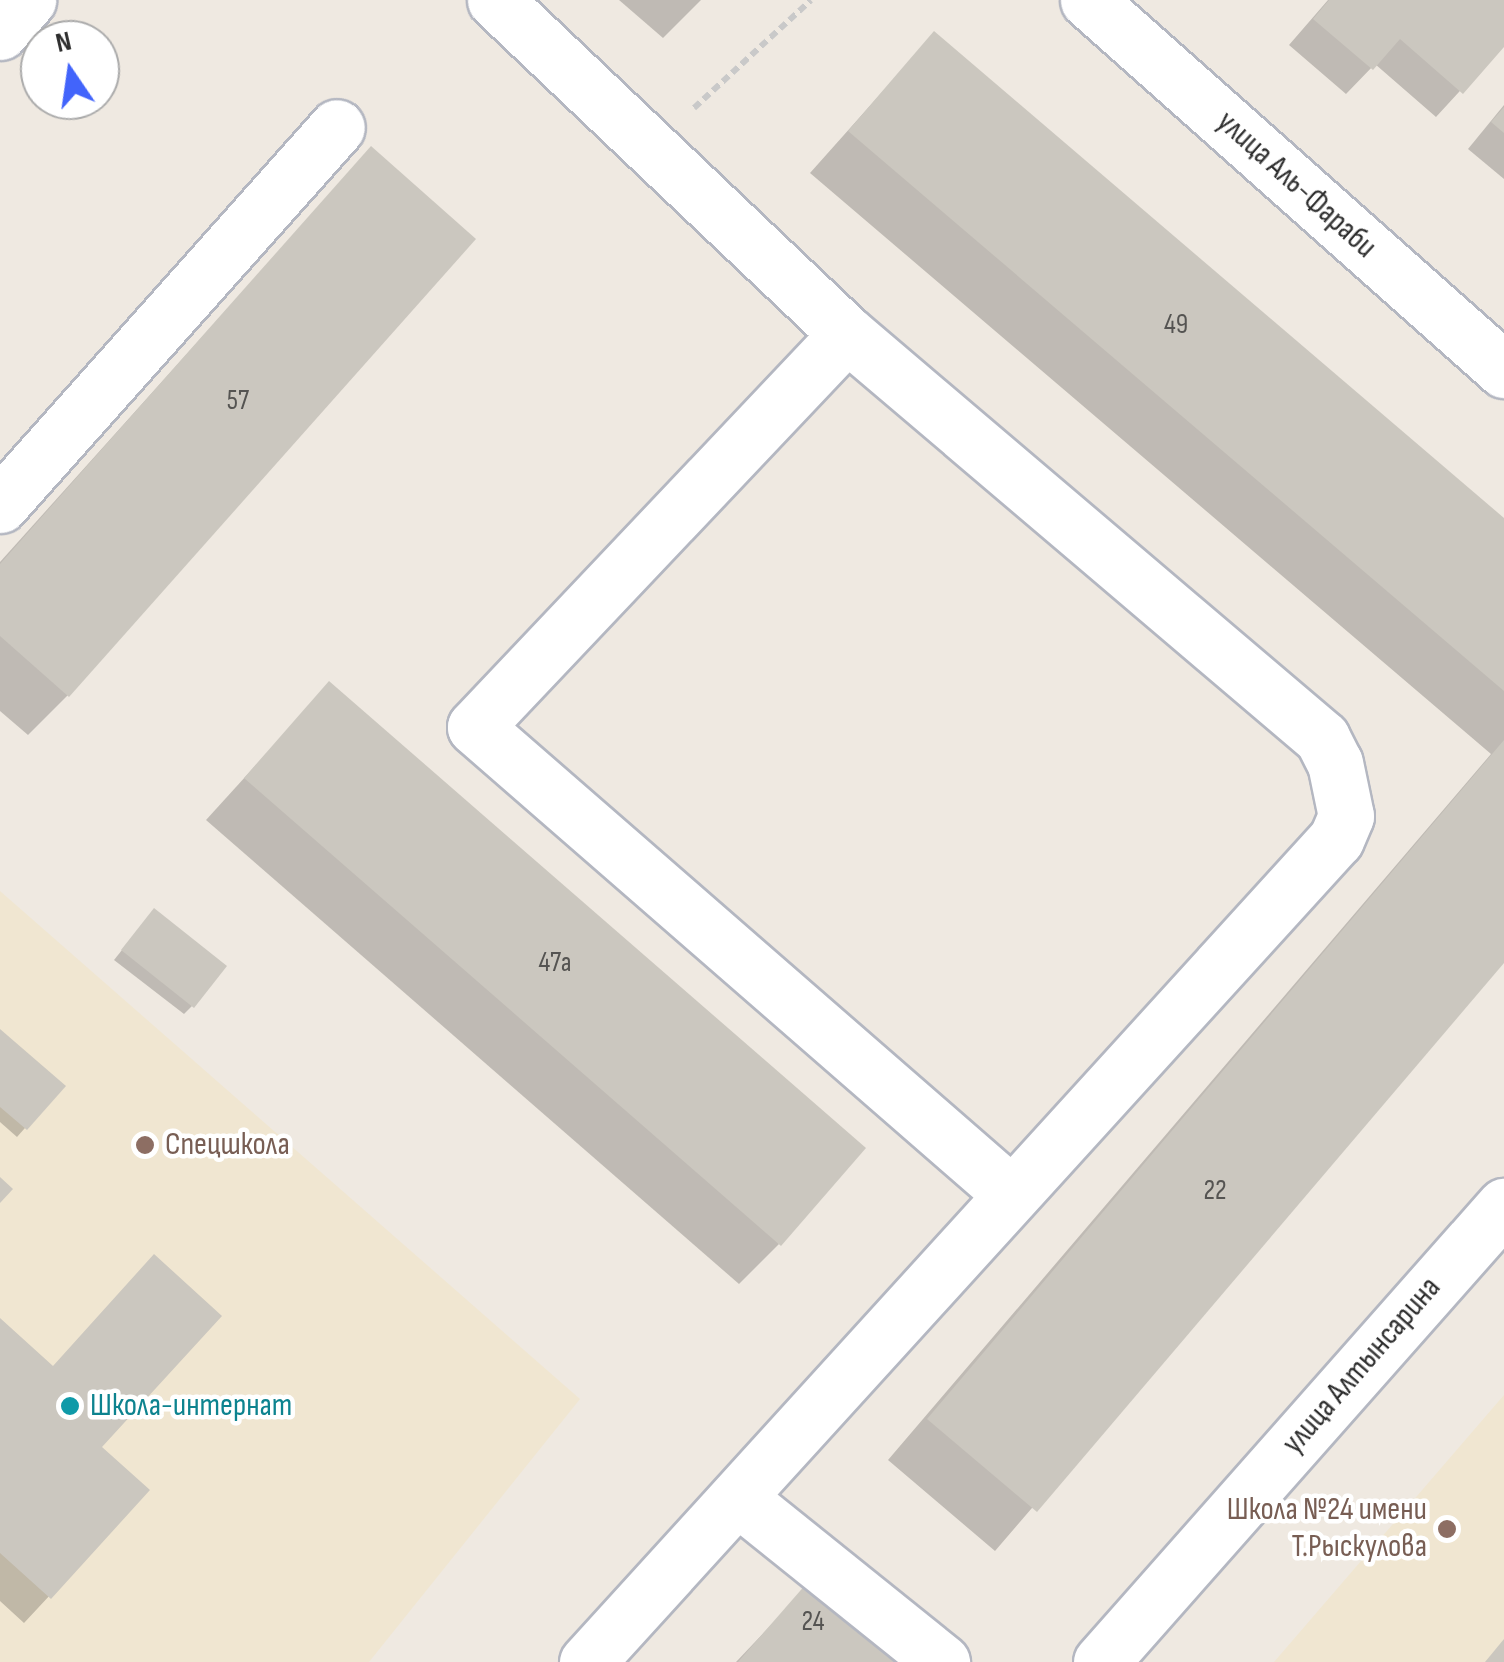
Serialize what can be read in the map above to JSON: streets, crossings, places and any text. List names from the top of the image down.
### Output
{
  "streets": {
    "street": ["улица Аль-Фараби", "улица Алтынсарина"]
  },
  "places": ["Спецшкола", "Школа-интернат", "Школа №24 имени Т.Рыскулова"],
  "house_numbers": [
    "49",
    "57",
    "47а",
    "22",
    "24"
  ],
  "north": "top"
}
